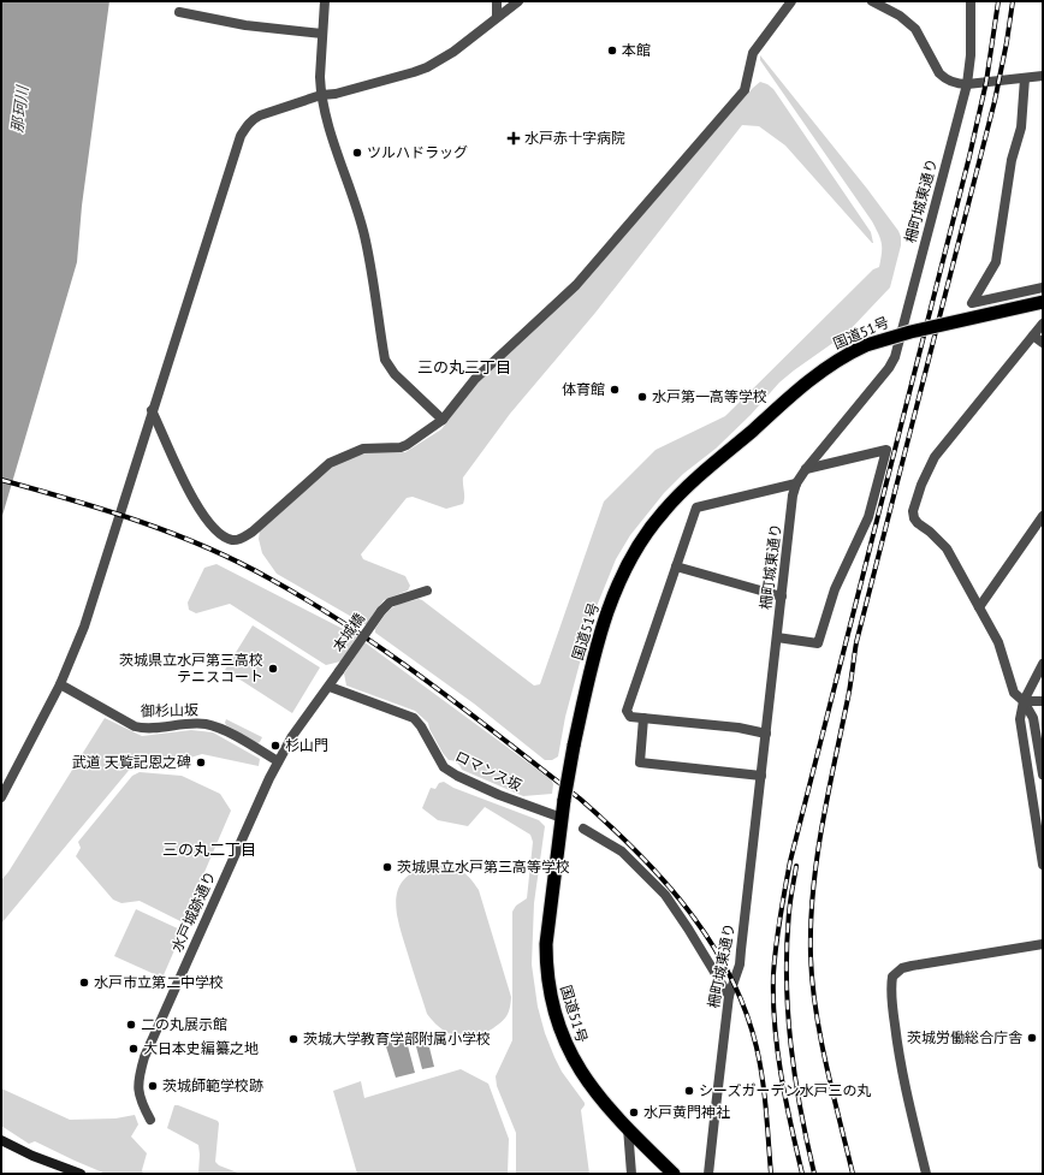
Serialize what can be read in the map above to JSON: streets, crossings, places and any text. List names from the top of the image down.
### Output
{
  "streets": {
    "highway": ["国道51号"],
    "street": [
      "柵町城東通り",
      "本城橋",
      "御杉山坂",
      "ロマンス坂",
      "水戸城跡通り"
    ]
  },
  "crossings": [
    ["国道51号", "ロマンス坂"],
    ["本城橋", "ロマンス坂"],
    ["本城橋", "水戸城跡通り"],
    ["御杉山坂", "水戸城跡通り"],
    ["ロマンス坂", "水戸城跡通り"]
  ],
  "districts": ["三の丸三丁目", "三の丸二丁目"],
  "water": ["那珂川"],
  "places": {
    "other": [
      "本館",
      "ツルハドラッグ",
      "体育館",
      "水戸第一高等学校",
      "茨城県立水戸第三高校 テニスコート",
      "杉山門",
      "武道 天覧記恩之碑",
      "茨城県立水戸第三高等学校",
      "水戸市立第二中学校",
      "二の丸展示館",
      "茨城労働総合庁舎",
      "茨城大学教育学部附属小学校",
      "大日本史編纂之地",
      "茨城師範学校跡",
      "シーズガーデン水戸三の丸",
      "水戸黄門神社"
    ],
    "health": ["水戸赤十字病院"]
  }
}
